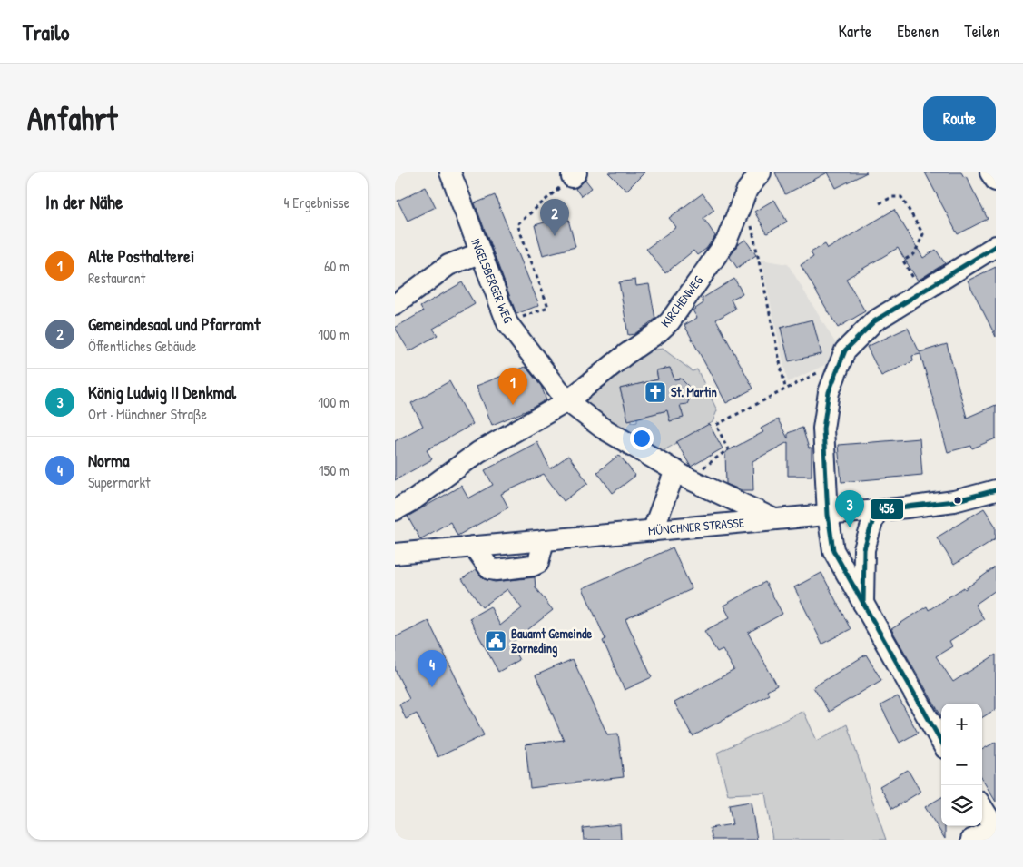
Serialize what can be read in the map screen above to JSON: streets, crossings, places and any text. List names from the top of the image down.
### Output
{
  "streets": {
    "street": ["INGELSBERGER WEG", "KIRCHENWEG", "MÜNCHNER STRASSE"]
  },
  "crossings": [
    ["INGELSBERGER WEG", "KIRCHENWEG"],
    ["INGELSBERGER WEG", "MÜNCHNER STRASSE"]
  ],
  "places": {
    "church": ["St. Martin"],
    "public building": ["Bauamt Gemeinde Zorneding"]
  },
  "lines": ["transit line 456"],
  "page": {
    "header": "Trailo",
    "nav": ["Karte", "Ebenen", "Teilen"],
    "buttons": "Route",
    "title": "Anfahrt",
    "heading": ["In der Nähe", "4 Ergebnisse"],
    "pins": [
      "2",
      "1",
      "3",
      "4"
    ],
    "list": [
      {
        "mark": "1",
        "name": "Alte Posthalterei",
        "note": "Restaurant",
        "value": "60 m"
      },
      {
        "mark": "2",
        "name": "Gemeindesaal und Pfarramt",
        "note": "Öffentliches Gebäude",
        "value": "100 m"
      },
      {
        "mark": "3",
        "name": "König Ludwig II Denkmal",
        "note": "Ort · Münchner Straße",
        "value": "100 m"
      },
      {
        "mark": "4",
        "name": "Norma",
        "note": "Supermarkt",
        "value": "150 m"
      }
    ],
    "map_buttons": ["+", "−"]
  }
}
